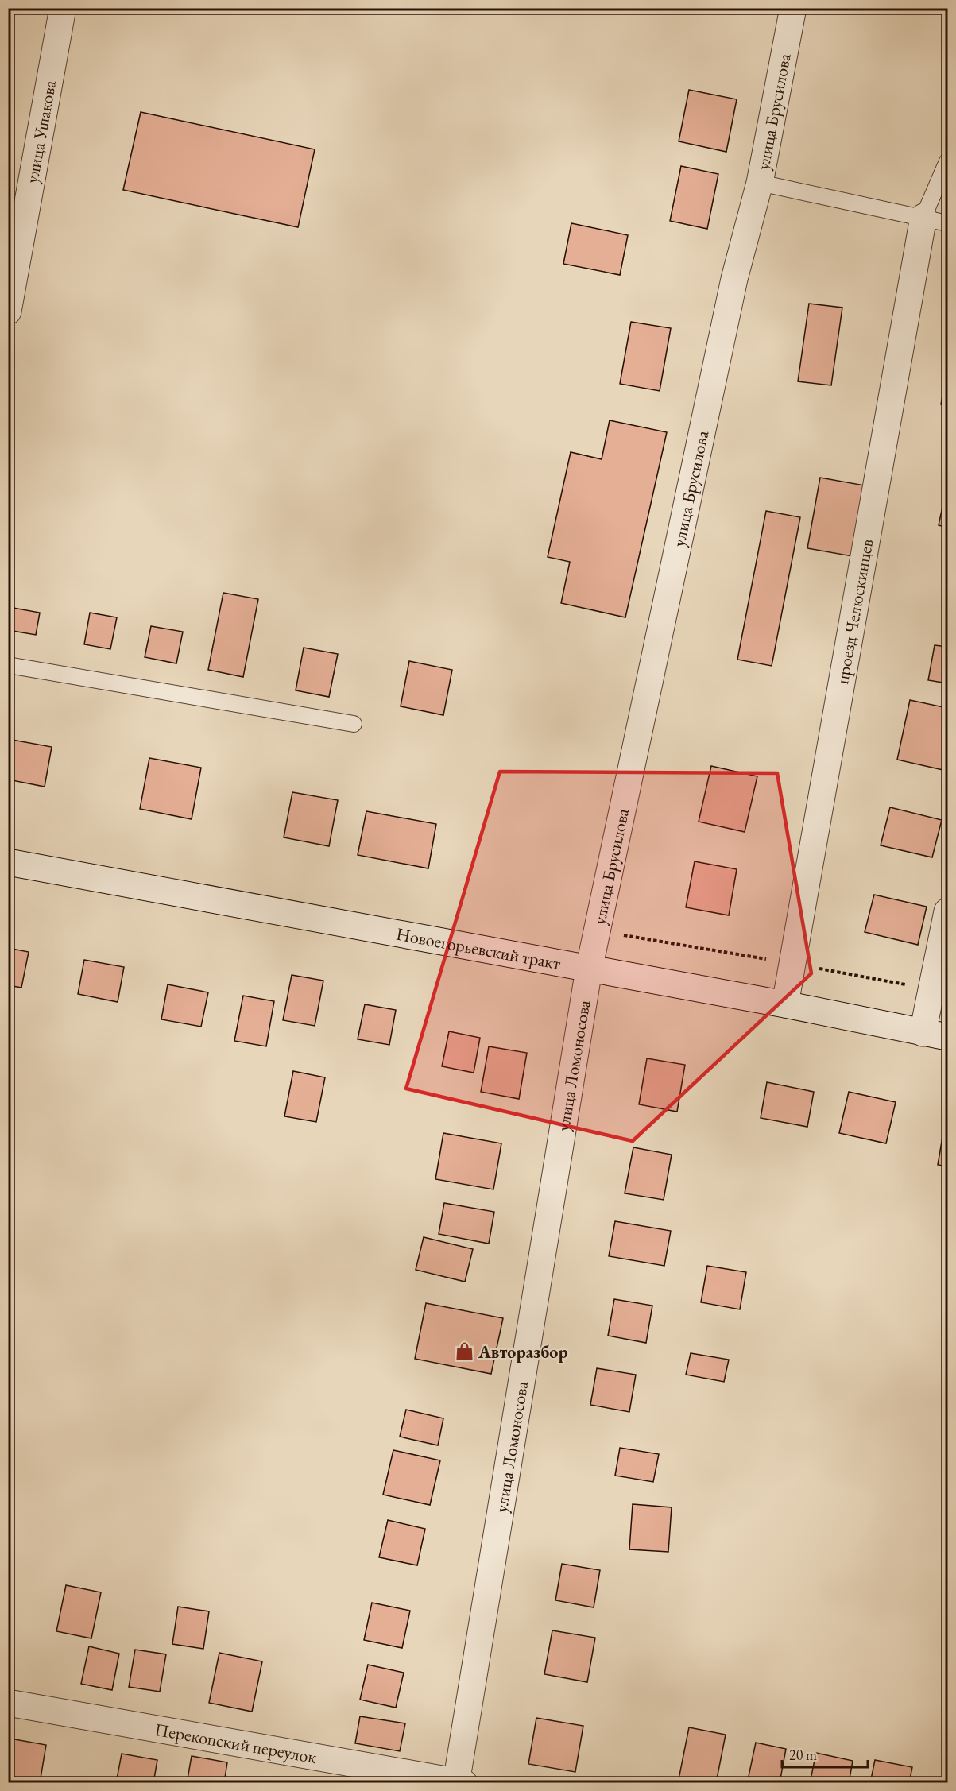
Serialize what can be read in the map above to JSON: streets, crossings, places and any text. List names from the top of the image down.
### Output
{
  "streets": {
    "street": [
      "улица Брусилова",
      "улица Ушакова",
      "проезд Челюскинцев",
      "Новоегорьевский тракт",
      "улица Ломоносова",
      "Перекопский переулок"
    ]
  },
  "crossings": [
    ["улица Брусилова", "Новоегорьевский тракт"],
    ["улица Брусилова", "улица Ломоносова"],
    ["проезд Челюскинцев", "Новоегорьевский тракт"],
    ["Новоегорьевский тракт", "улица Ломоносова"],
    ["улица Ломоносова", "Перекопский переулок"]
  ],
  "places": {
    "shop": ["Авторазбор"]
  },
  "scale_bar": "20 m"
}
